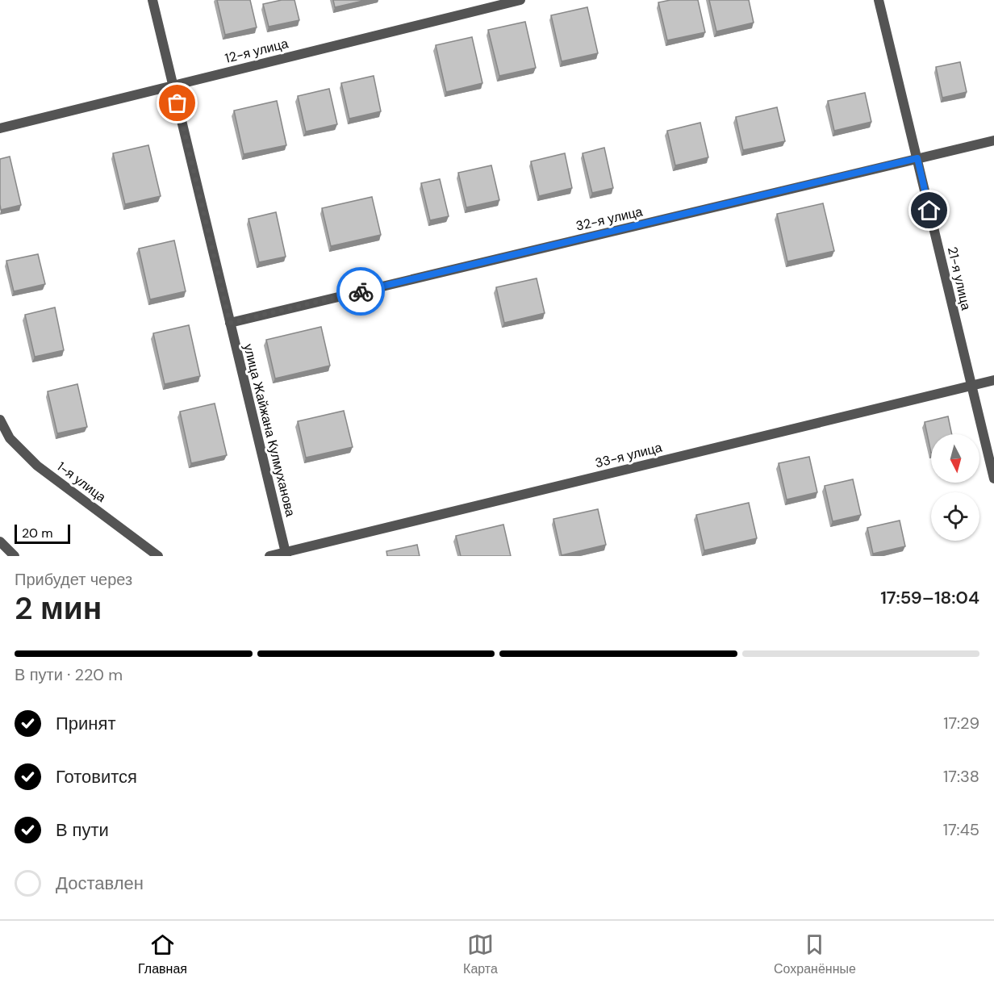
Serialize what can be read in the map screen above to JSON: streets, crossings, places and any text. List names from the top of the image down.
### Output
{
  "streets": {
    "street": [
      "12-я улица",
      "32-я улица",
      "21-я улица",
      "улица Жайжана Кулмуханова",
      "33-я улица",
      "1-я улица"
    ]
  },
  "crossings": [
    ["12-я улица", "улица Жайжана Кулмуханова"],
    ["32-я улица", "21-я улица"],
    ["32-я улица", "улица Жайжана Кулмуханова"],
    ["21-я улица", "33-я улица"],
    ["улица Жайжана Кулмуханова", "33-я улица"]
  ],
  "scale_bar": "20 m",
  "north": "bottom",
  "page": {
    "scale": "20 m",
    "heading": ["2 мин", "Прибудет через", "17:59–18:04"],
    "bar": "В пути · 220 m",
    "list": [
      ["Принят", "17:29"],
      ["Готовится", "17:38"],
      ["В пути", "17:45"],
      "Доставлен"
    ],
    "tabs": ["Главная", "Карта", "Сохранённые"]
  }
}
